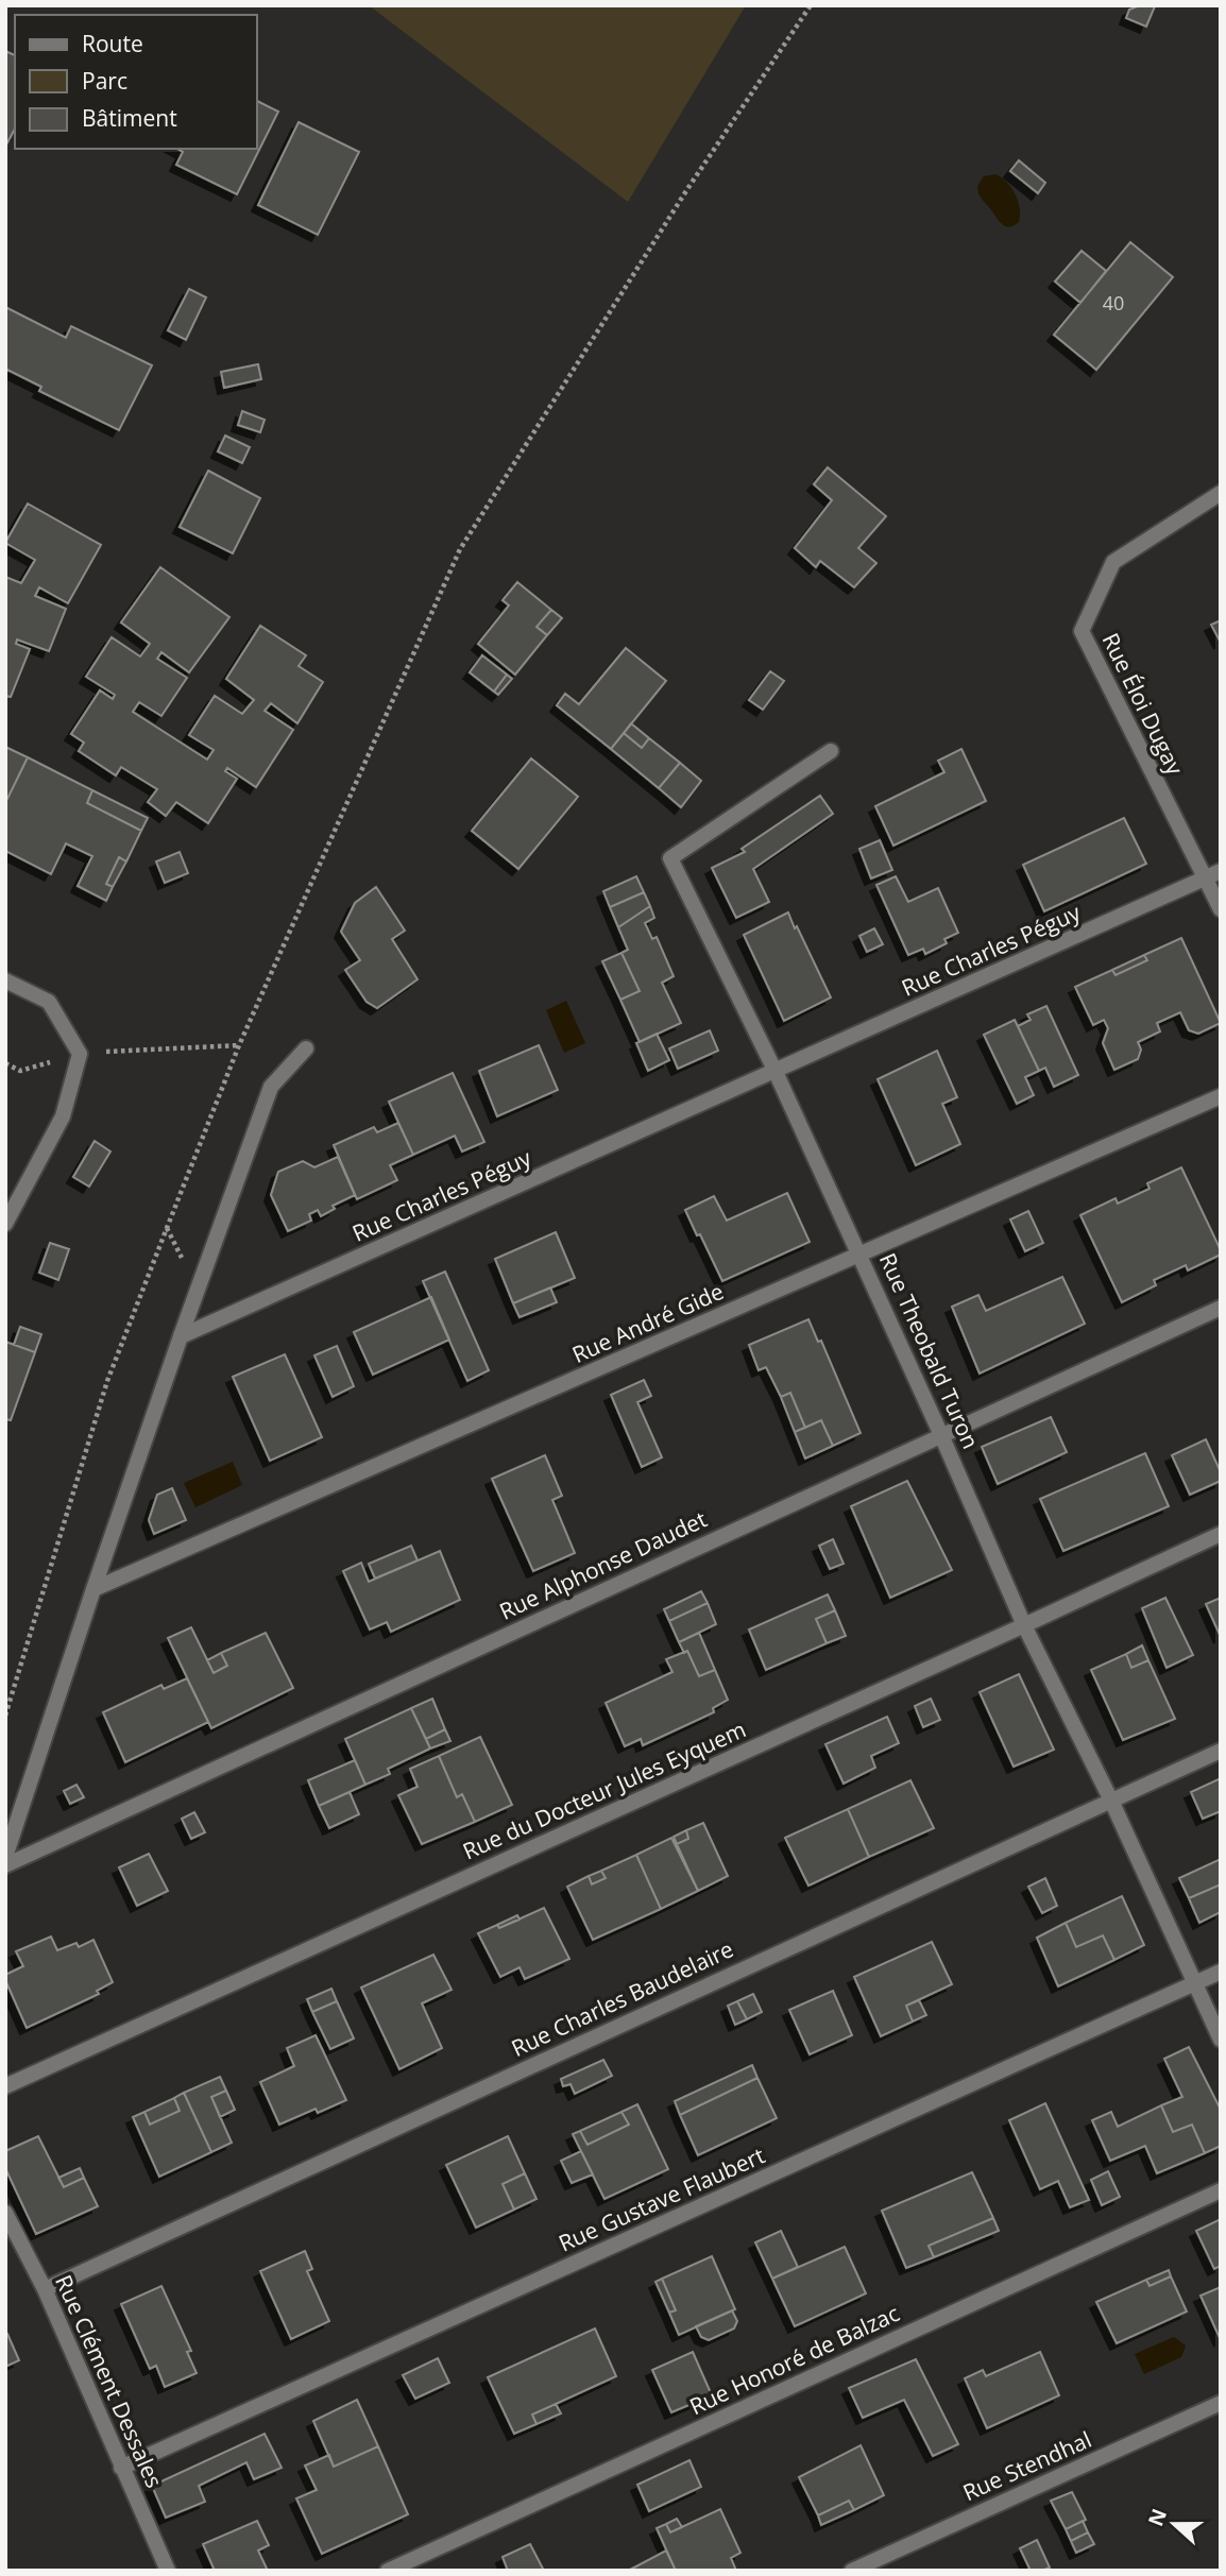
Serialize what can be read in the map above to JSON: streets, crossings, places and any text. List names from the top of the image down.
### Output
{
  "streets": {
    "street": [
      "Rue Éloi Dugay",
      "Rue Charles Péguy",
      "Rue André Gide",
      "Rue Theobald Turon",
      "Rue Alphonse Daudet",
      "Rue du Docteur Jules Eyquem",
      "Rue Charles Baudelaire",
      "Rue Gustave Flaubert",
      "Rue Honoré de Balzac",
      "Rue Clément Dessales",
      "Rue Stendhal"
    ]
  },
  "crossings": [
    ["Rue Éloi Dugay", "Rue Charles Péguy"],
    ["Rue Charles Péguy", "Rue Theobald Turon"],
    ["Rue André Gide", "Rue Theobald Turon"],
    ["Rue Theobald Turon", "Rue Alphonse Daudet"],
    ["Rue Theobald Turon", "Rue du Docteur Jules Eyquem"],
    ["Rue Theobald Turon", "Rue Charles Baudelaire"],
    ["Rue Theobald Turon", "Rue Gustave Flaubert"],
    ["Rue Charles Baudelaire", "Rue Clément Dessales"],
    ["Rue Gustave Flaubert", "Rue Clément Dessales"]
  ],
  "house_numbers": ["40"],
  "legend": ["Route", "Parc", "Bâtiment"],
  "north": "left"
}
